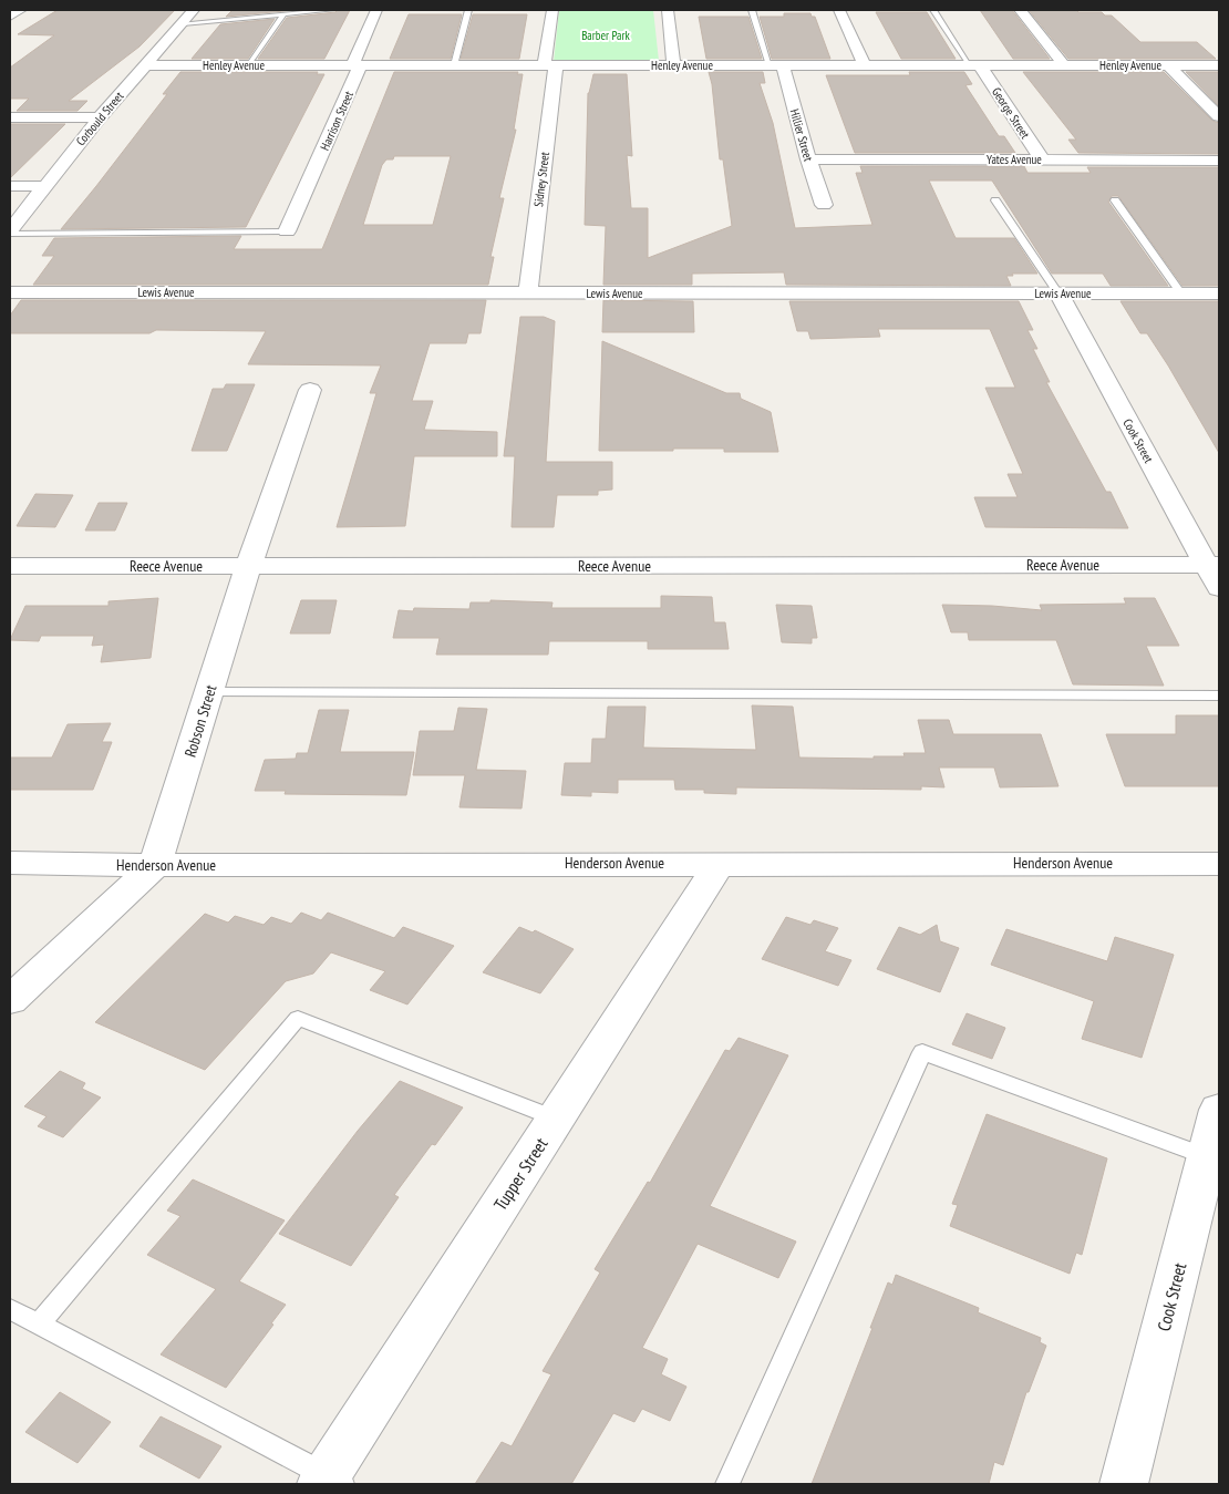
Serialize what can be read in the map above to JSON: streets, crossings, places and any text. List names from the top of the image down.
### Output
{
  "streets": {
    "street": [
      "Henley Avenue",
      "George Street",
      "Corbould Street",
      "Harrison Street",
      "Hillier Street",
      "Yates Avenue",
      "Sidney Street",
      "Lewis Avenue",
      "Cook Street",
      "Reece Avenue",
      "Robson Street",
      "Henderson Avenue",
      "Tupper Street"
    ]
  },
  "crossings": [
    ["Henley Avenue", "George Street"],
    ["Henley Avenue", "Corbould Street"],
    ["Henley Avenue", "Harrison Street"],
    ["Henley Avenue", "Hillier Street"],
    ["Henley Avenue", "Sidney Street"],
    ["George Street", "Yates Avenue"],
    ["Hillier Street", "Yates Avenue"],
    ["Sidney Street", "Lewis Avenue"],
    ["Lewis Avenue", "Cook Street"],
    ["Cook Street", "Reece Avenue"],
    ["Reece Avenue", "Robson Street"],
    ["Robson Street", "Henderson Avenue"],
    ["Henderson Avenue", "Tupper Street"]
  ],
  "parks": ["Barber Park"]
}
